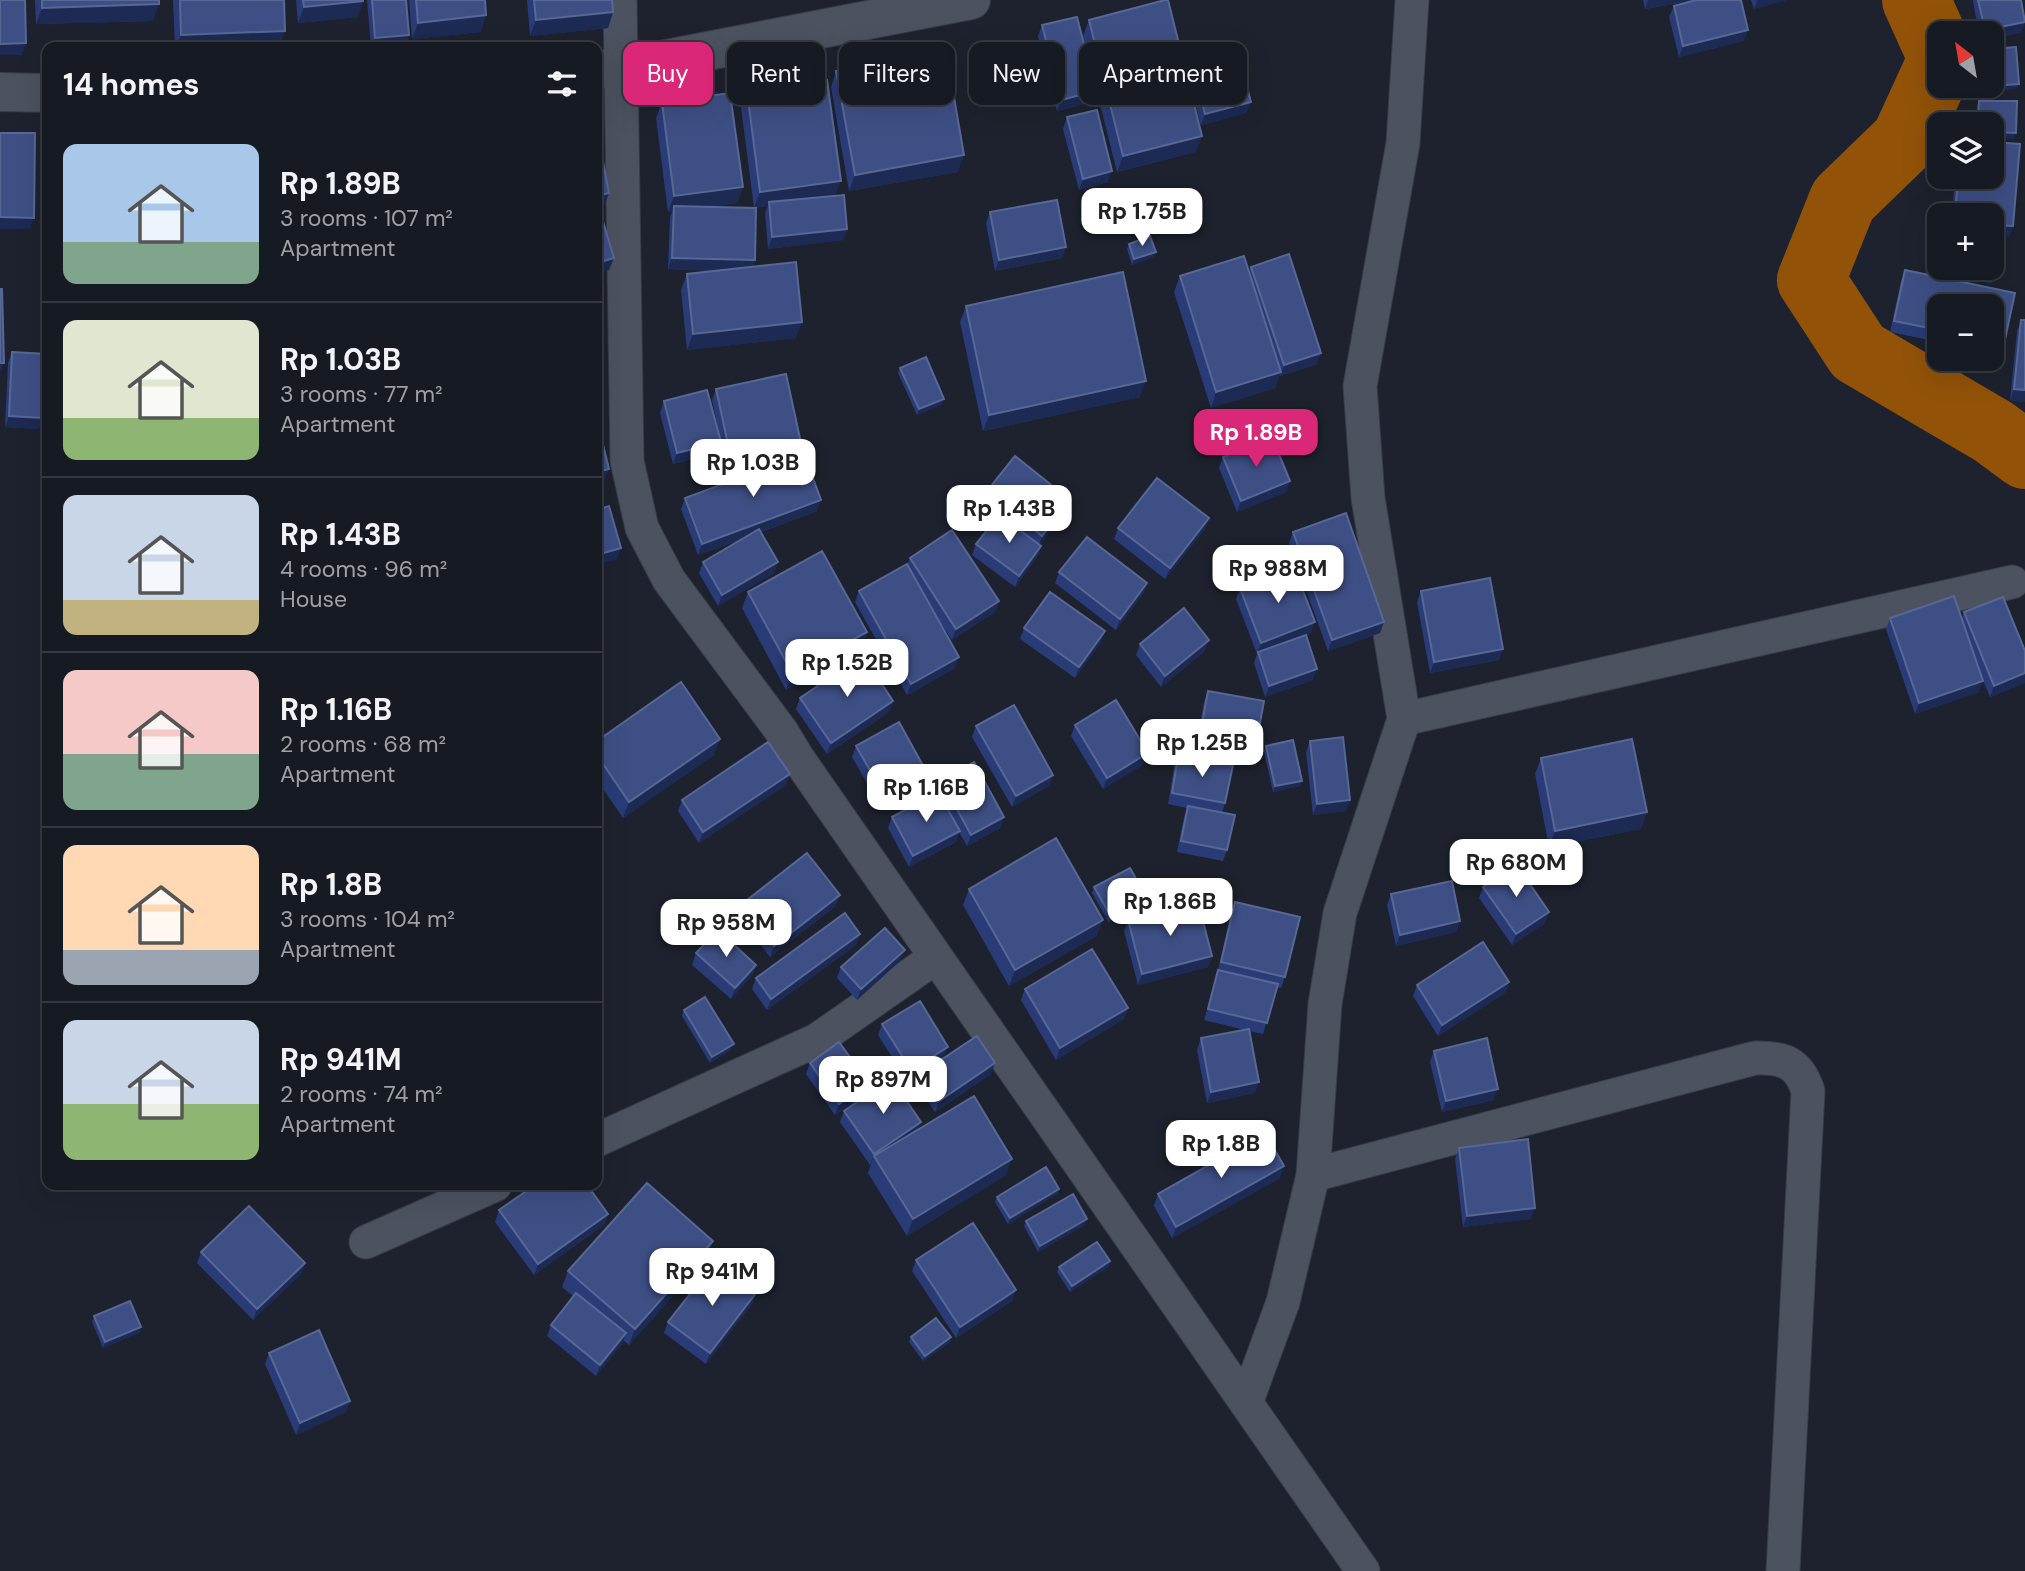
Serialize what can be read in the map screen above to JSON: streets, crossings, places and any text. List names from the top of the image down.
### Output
{
  "north": "top left",
  "page": {
    "map_buttons": ["+", "−"],
    "chip": [
      "Buy",
      "Rent",
      "Filters",
      "New",
      "Apartment"
    ],
    "heading": "14 homes",
    "list": [
      {
        "name": "Rp 1.89B",
        "note": "3 rooms · 107 m² · Apartment"
      },
      {
        "name": "Rp 1.03B",
        "note": "3 rooms · 77 m² · Apartment"
      },
      {
        "name": "Rp 1.43B",
        "note": "4 rooms · 96 m² · House"
      },
      {
        "name": "Rp 1.16B",
        "note": "2 rooms · 68 m² · Apartment"
      },
      {
        "name": "Rp 1.8B",
        "note": "3 rooms · 104 m² · Apartment"
      },
      {
        "name": "Rp 941M",
        "note": "2 rooms · 74 m² · Apartment"
      }
    ],
    "price": [
      "Rp 1.75B",
      "Rp 1.89B",
      "Rp 1.03B",
      "Rp 1.43B",
      "Rp 988M",
      "Rp 1.52B",
      "Rp 1.25B",
      "Rp 1.16B",
      "Rp 680M",
      "Rp 1.86B",
      "Rp 958M",
      "Rp 897M",
      "Rp 1.8B",
      "Rp 941M"
    ]
  }
}
